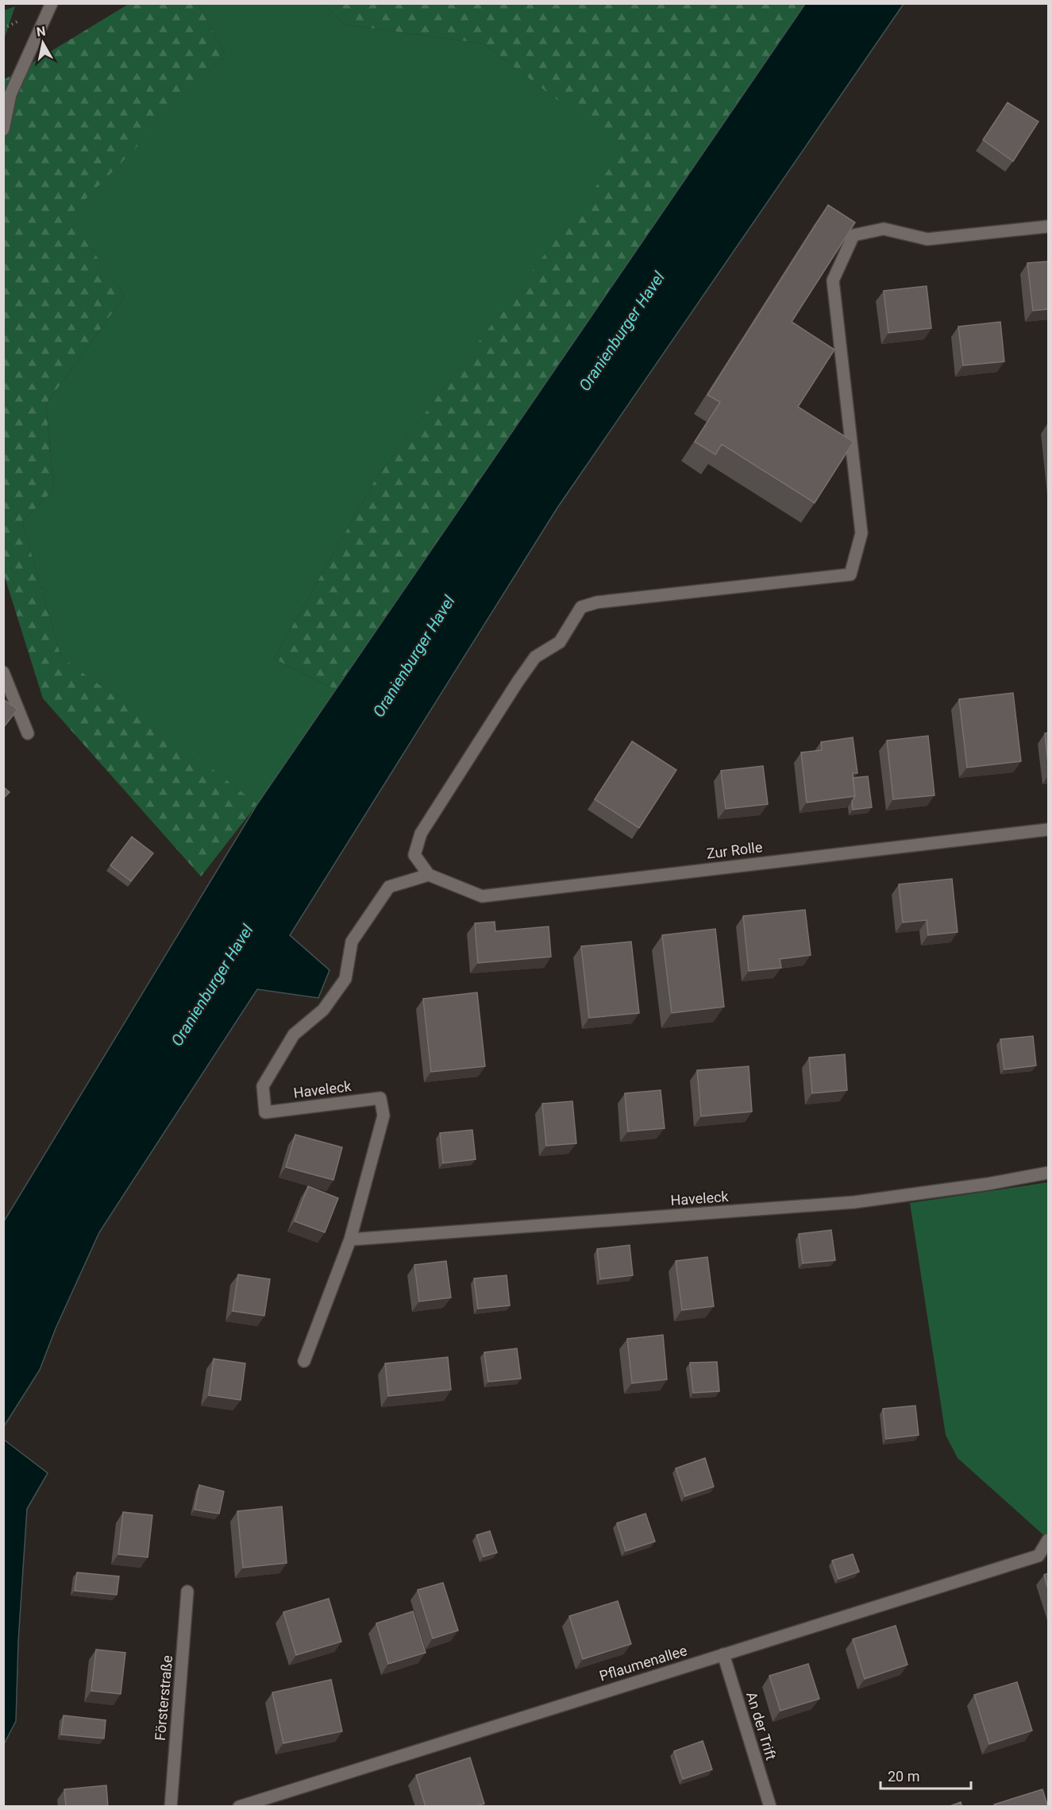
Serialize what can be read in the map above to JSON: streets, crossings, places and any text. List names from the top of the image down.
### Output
{
  "streets": {
    "street": [
      "Zur Rolle",
      "Haveleck",
      "Pflaumenallee",
      "Försterstraße",
      "An der Trift"
    ]
  },
  "crossings": [
    ["Zur Rolle", "Haveleck"],
    ["Pflaumenallee", "An der Trift"]
  ],
  "water": ["Oranienburger Havel"],
  "scale_bar": "20 m",
  "north": "top"
}
